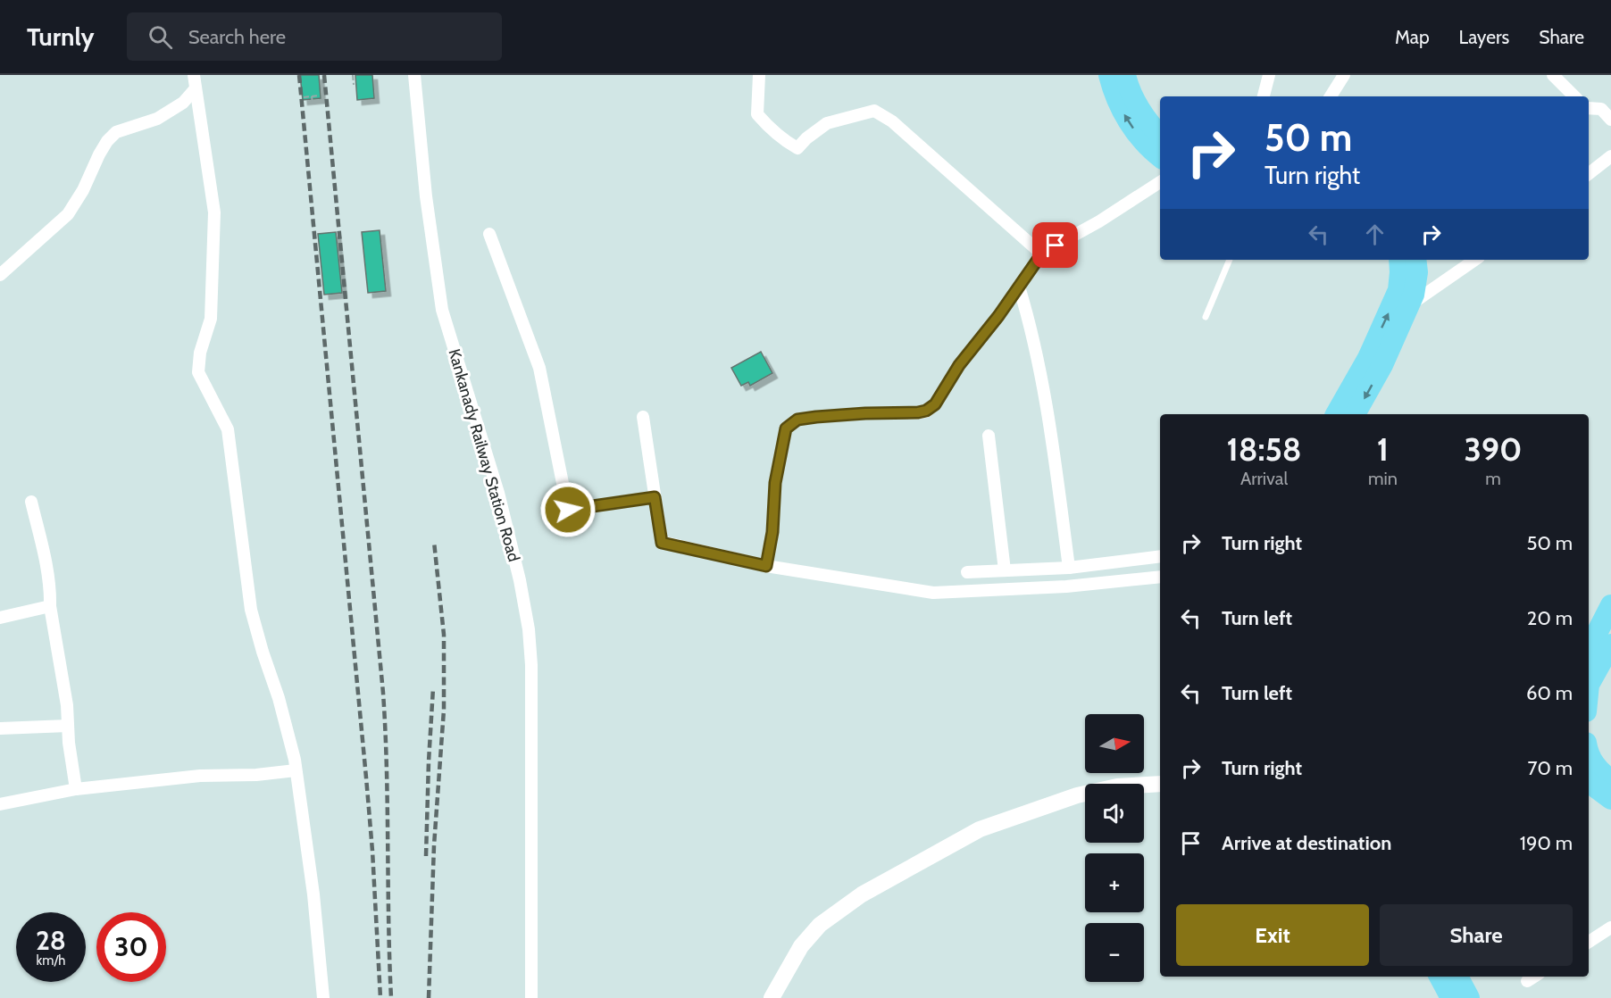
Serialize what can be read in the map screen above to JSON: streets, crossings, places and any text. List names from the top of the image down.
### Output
{
  "streets": {
    "street": ["Kankanady Railway Station Road"]
  },
  "north": "right",
  "page": {
    "header": "Turnly",
    "search": "Search here",
    "nav": ["Map", "Layers", "Share"],
    "turn": ["50 m", "Turn right"],
    "eta": [
      "18:58",
      "Arrival",
      "1",
      "min",
      "390",
      "m"
    ],
    "list": [
      {
        "name": "Turn right",
        "value": "50 m"
      },
      {
        "name": "Turn left",
        "value": "20 m"
      },
      {
        "name": "Turn left",
        "value": "60 m"
      },
      {
        "name": "Turn right",
        "value": "70 m"
      },
      {
        "name": "Arrive at destination",
        "value": "190 m"
      }
    ],
    "map_buttons": ["+", "−"],
    "buttons": ["Exit", "Share"],
    "speed": "28 km/h",
    "limit": "30"
  }
}
